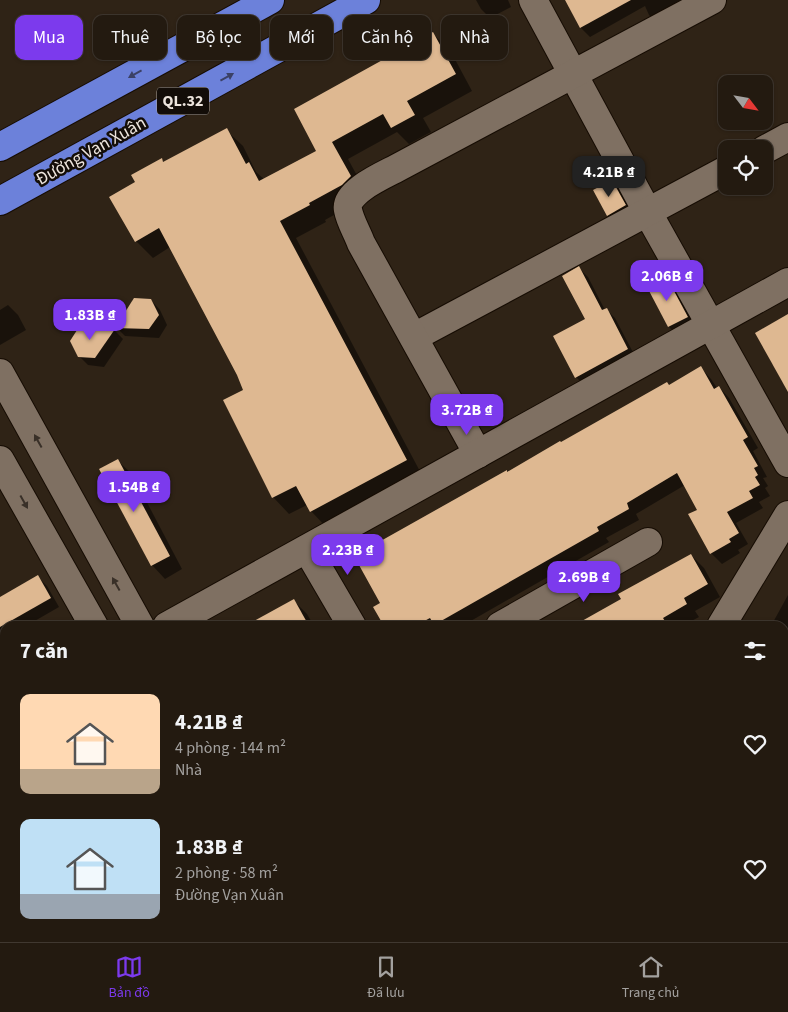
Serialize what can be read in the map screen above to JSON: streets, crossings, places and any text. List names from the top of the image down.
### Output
{
  "streets": {
    "highway": ["QL.32", "Đường Vạn Xuân"]
  },
  "north": "bottom right",
  "page": {
    "chip": [
      "Mua",
      "Thuê",
      "Bộ lọc",
      "Mới",
      "Căn hộ",
      "Nhà"
    ],
    "price": [
      "4.21B ₫",
      "2.06B ₫",
      "1.83B ₫",
      "3.72B ₫",
      "1.54B ₫",
      "2.23B ₫",
      "2.69B ₫"
    ],
    "heading": "7 căn",
    "list": [
      {
        "name": "4.21B ₫",
        "note": "4 phòng · 144 m² · Nhà"
      },
      {
        "name": "1.83B ₫",
        "note": "2 phòng · 58 m² · Đường Vạn Xuân"
      }
    ],
    "tabs": ["Bản đồ", "Đã lưu", "Trang chủ"]
  }
}
